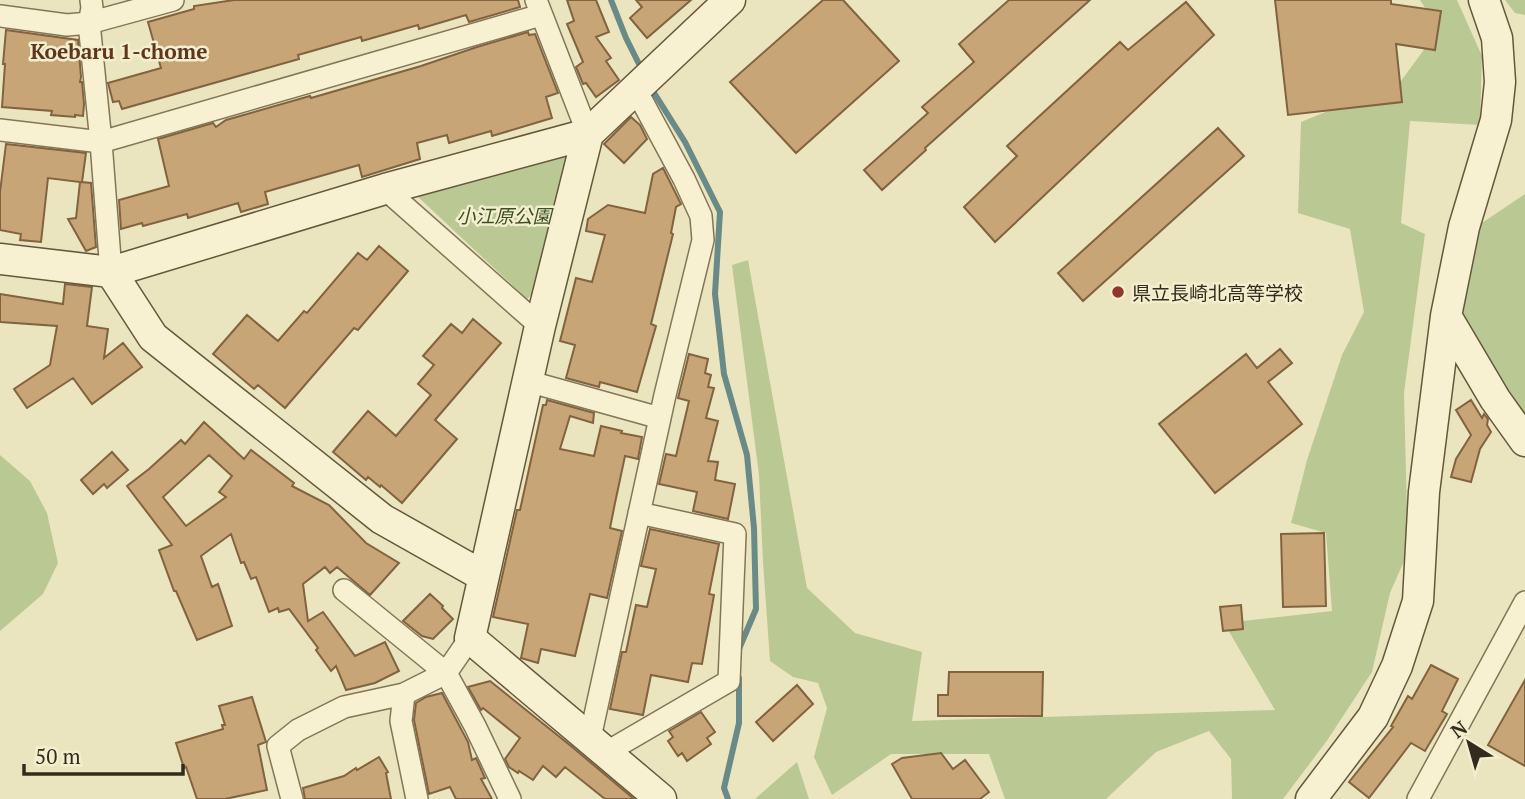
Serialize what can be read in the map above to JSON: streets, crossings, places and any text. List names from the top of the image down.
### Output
{
  "districts": ["Koebaru 1-chome"],
  "parks": ["小江原公園"],
  "places": ["県立長崎北高等学校"],
  "scale_bar": "50 m",
  "north": "top left"
}
